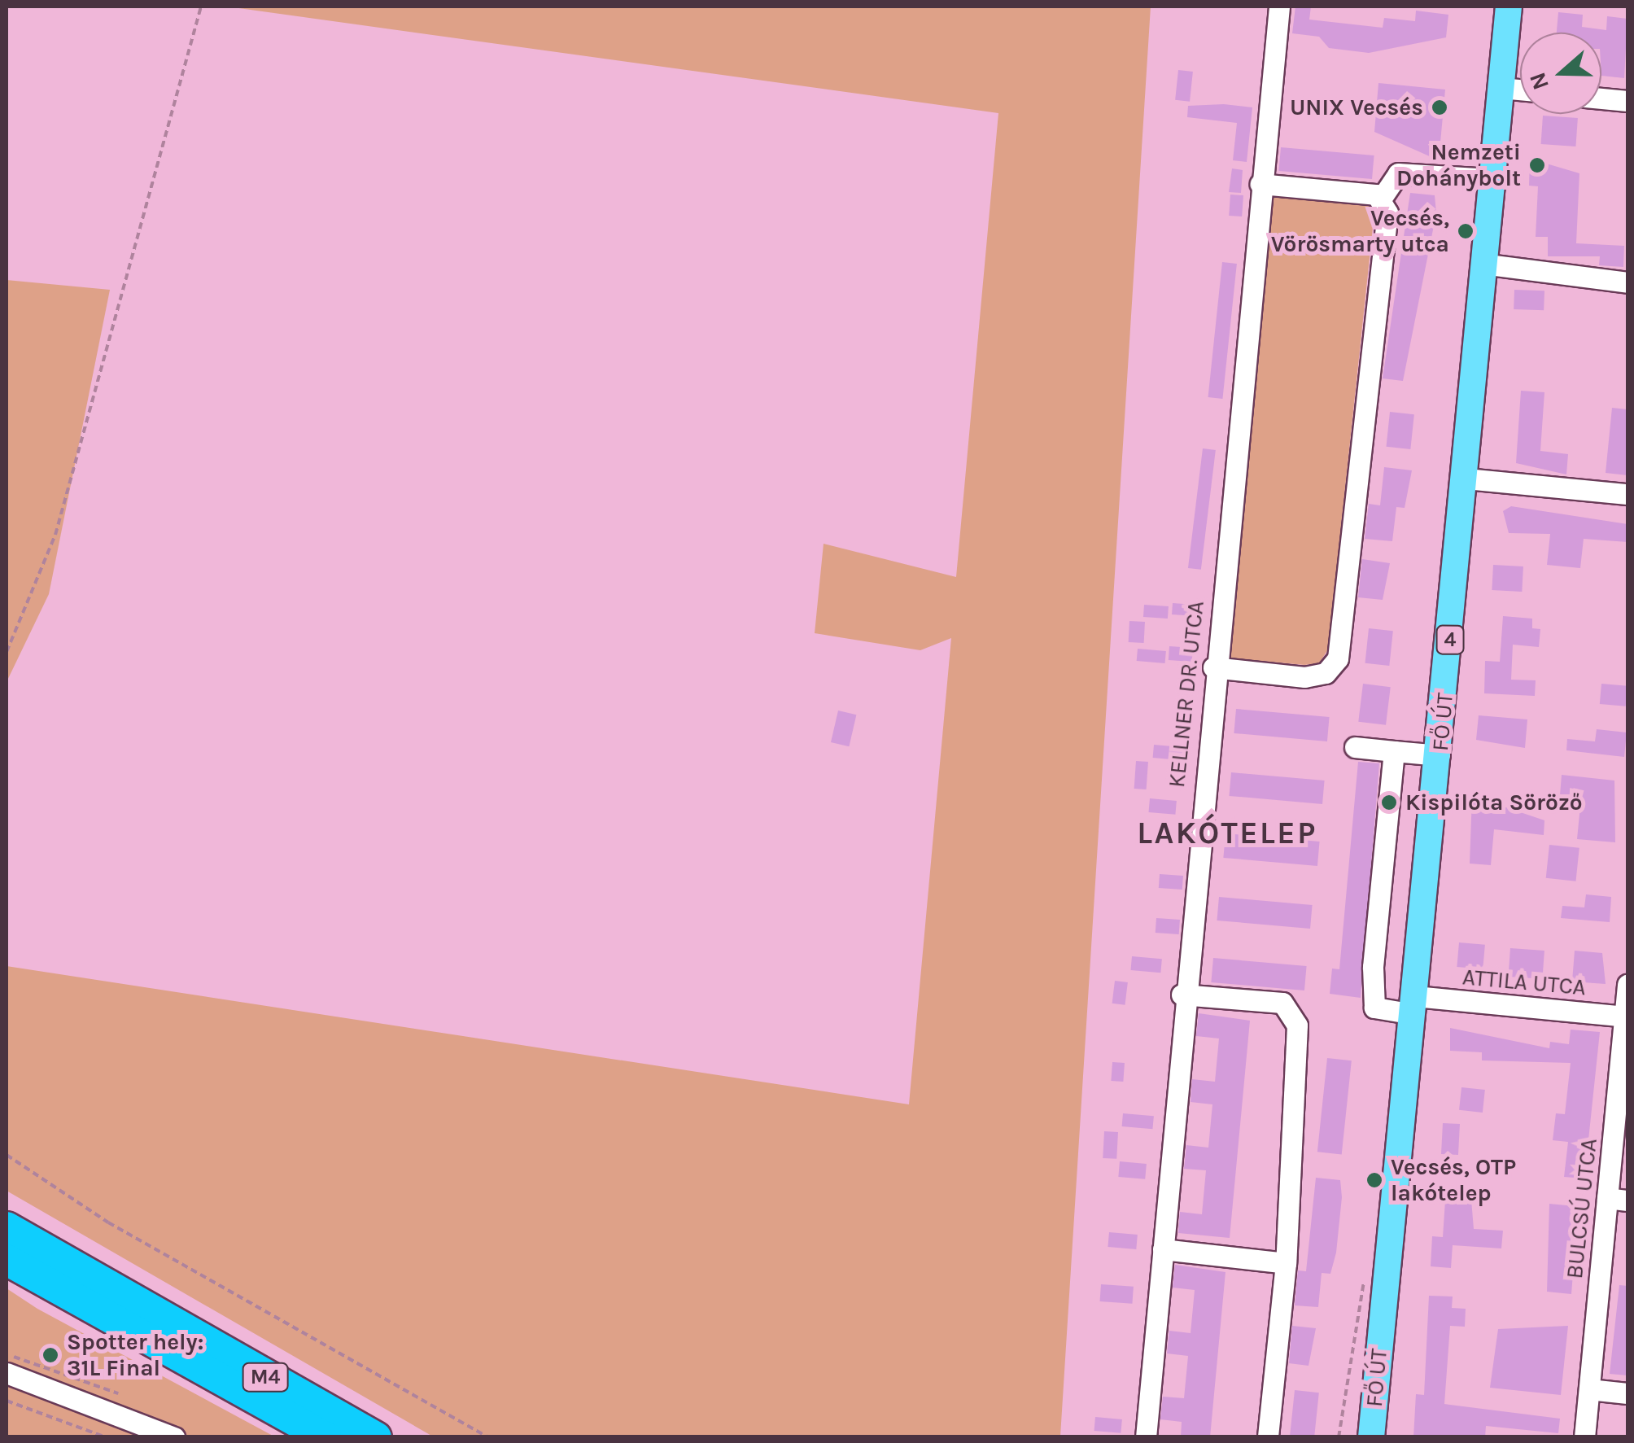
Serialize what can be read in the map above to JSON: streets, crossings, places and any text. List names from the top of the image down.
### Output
{
  "streets": {
    "highway": ["M4"],
    "main road": ["4", "FŐ ÚT"],
    "street": ["KELLNER DR. UTCA", "ATTILA UTCA", "BULCSÚ UTCA"]
  },
  "crossings": [
    ["4", "FŐ ÚT"],
    ["FŐ ÚT", "ATTILA UTCA"],
    ["ATTILA UTCA", "BULCSÚ UTCA"]
  ],
  "districts": ["LAKÓTELEP"],
  "places": [
    "UNIX Vecsés",
    "Nemzeti Dohánybolt",
    "Vecsés, Vörösmarty utca",
    "Kispilóta Söröző",
    "Vecsés, OTP lakótelep",
    "Spotter hely: 31L Final"
  ],
  "north": "left"
}
